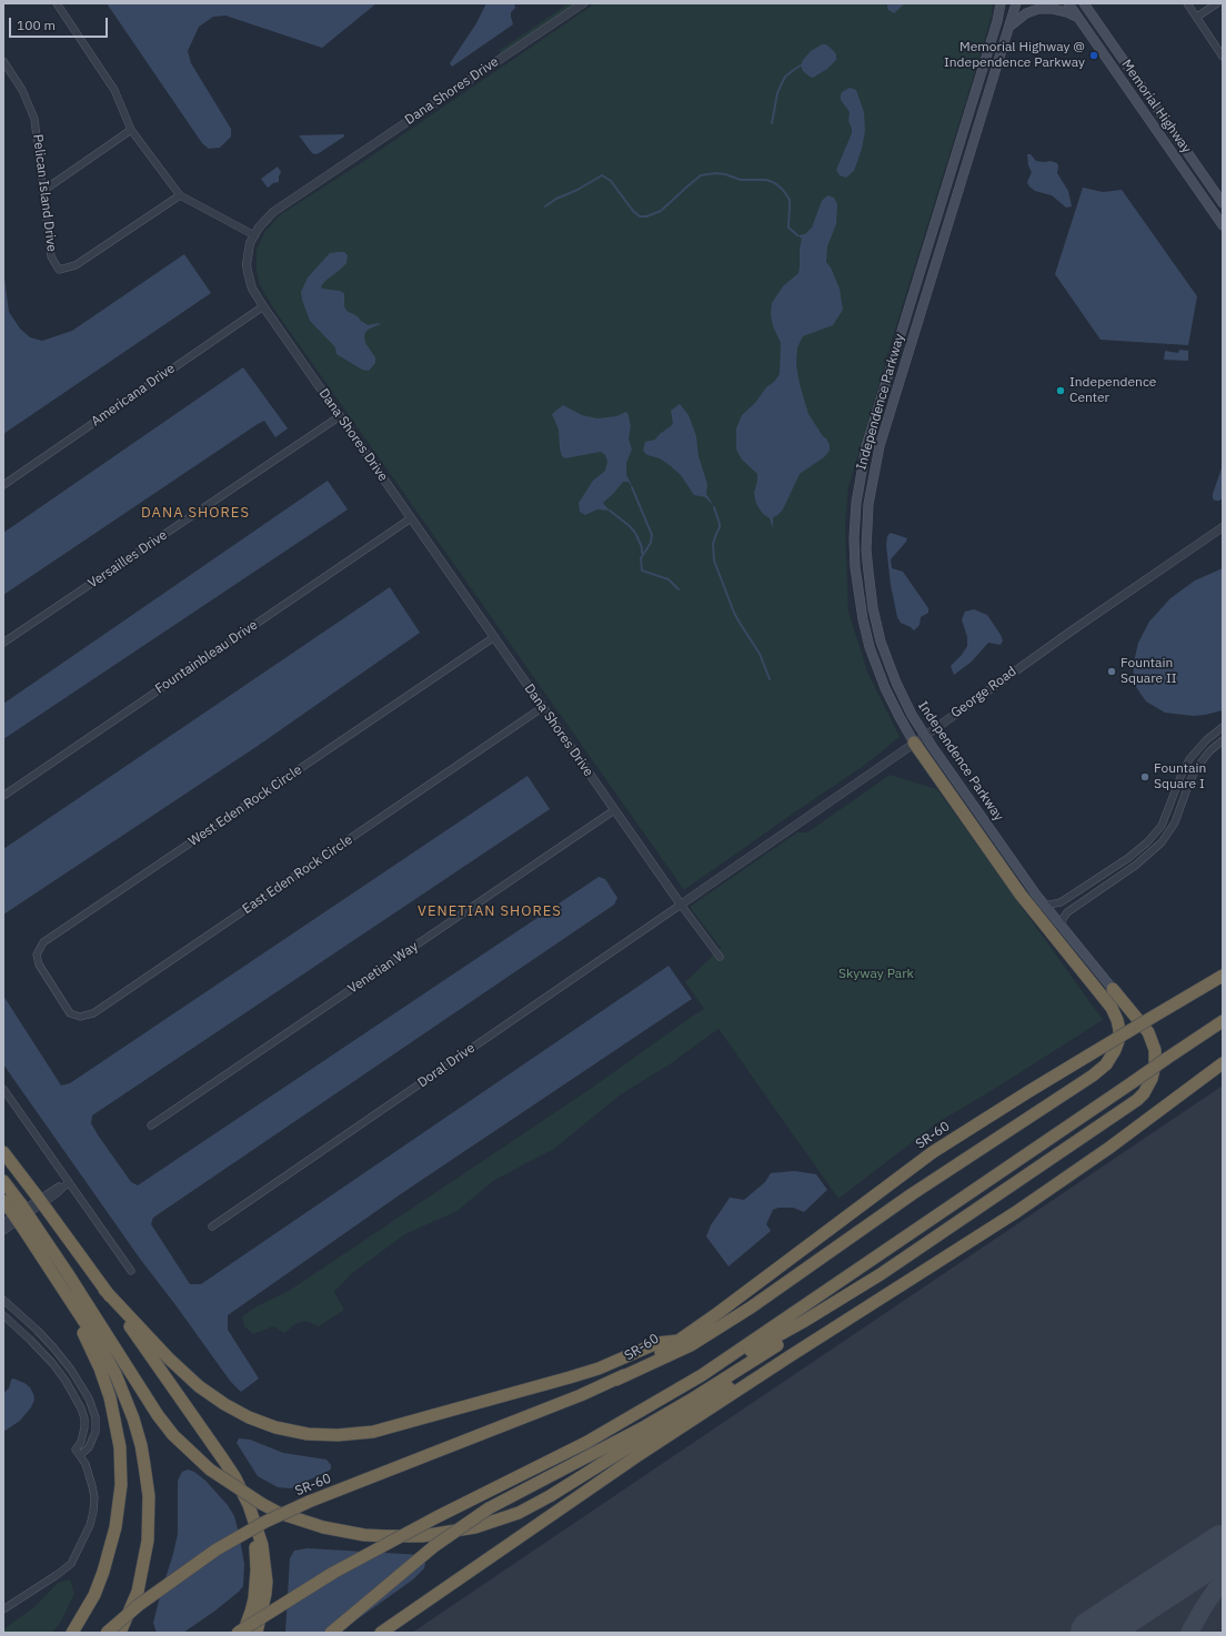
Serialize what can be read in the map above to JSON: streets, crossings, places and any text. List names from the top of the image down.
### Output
{
  "streets": {
    "highway": ["SR-60"],
    "main road": ["Memorial Highway", "Independence Parkway"],
    "street": [
      "Dana Shores Drive",
      "Pelican Island Drive",
      "Americana Drive",
      "Versailles Drive",
      "Fountainbleau Drive",
      "George Road",
      "West Eden Rock Circle",
      "East Eden Rock Circle",
      "Venetian Way",
      "Doral Drive"
    ]
  },
  "crossings": [
    ["Dana Shores Drive", "Americana Drive"],
    ["Dana Shores Drive", "Versailles Drive"],
    ["Dana Shores Drive", "Fountainbleau Drive"],
    ["Dana Shores Drive", "George Road"],
    ["Dana Shores Drive", "West Eden Rock Circle"],
    ["Dana Shores Drive", "East Eden Rock Circle"],
    ["Dana Shores Drive", "Venetian Way"],
    ["Dana Shores Drive", "Doral Drive"],
    ["Independence Parkway", "George Road"],
    ["George Road", "Doral Drive"],
    ["West Eden Rock Circle", "East Eden Rock Circle"]
  ],
  "districts": ["DANA SHORES", "VENETIAN SHORES"],
  "parks": ["Skyway Park"],
  "places": [
    "Memorial Highway @ Independence Parkway",
    "Independence Center",
    "Fountain Square II",
    "Fountain Square I"
  ],
  "scale_bar": "100 m"
}
